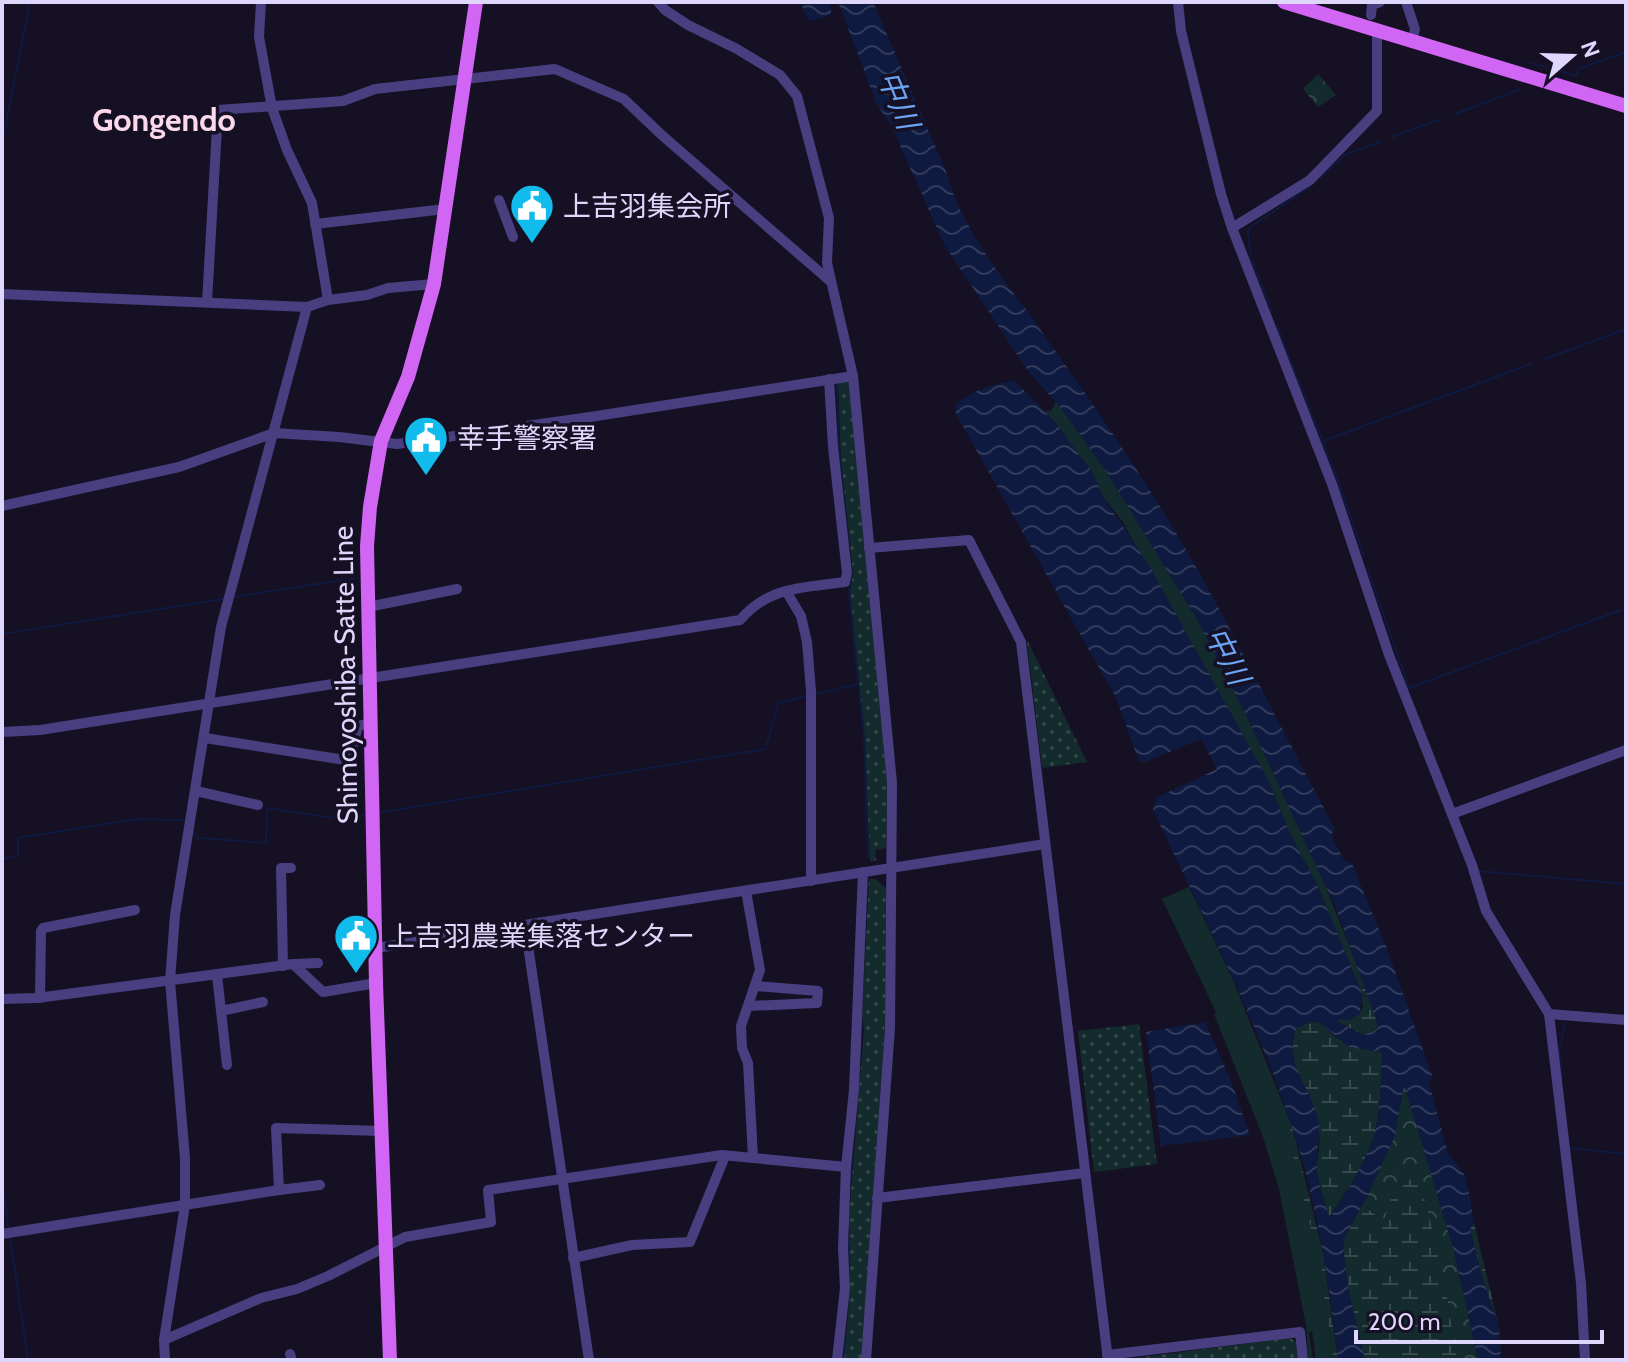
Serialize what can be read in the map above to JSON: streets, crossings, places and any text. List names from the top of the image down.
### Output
{
  "streets": {
    "main road": ["Shimoyoshiba-Satte Line"]
  },
  "districts": ["Gongendo"],
  "water": ["中川"],
  "places": {
    "public building": ["上吉羽集会所", "幸手警察署", "上吉羽農業集落センター"]
  },
  "scale_bar": "200 m",
  "north": "right"
}
